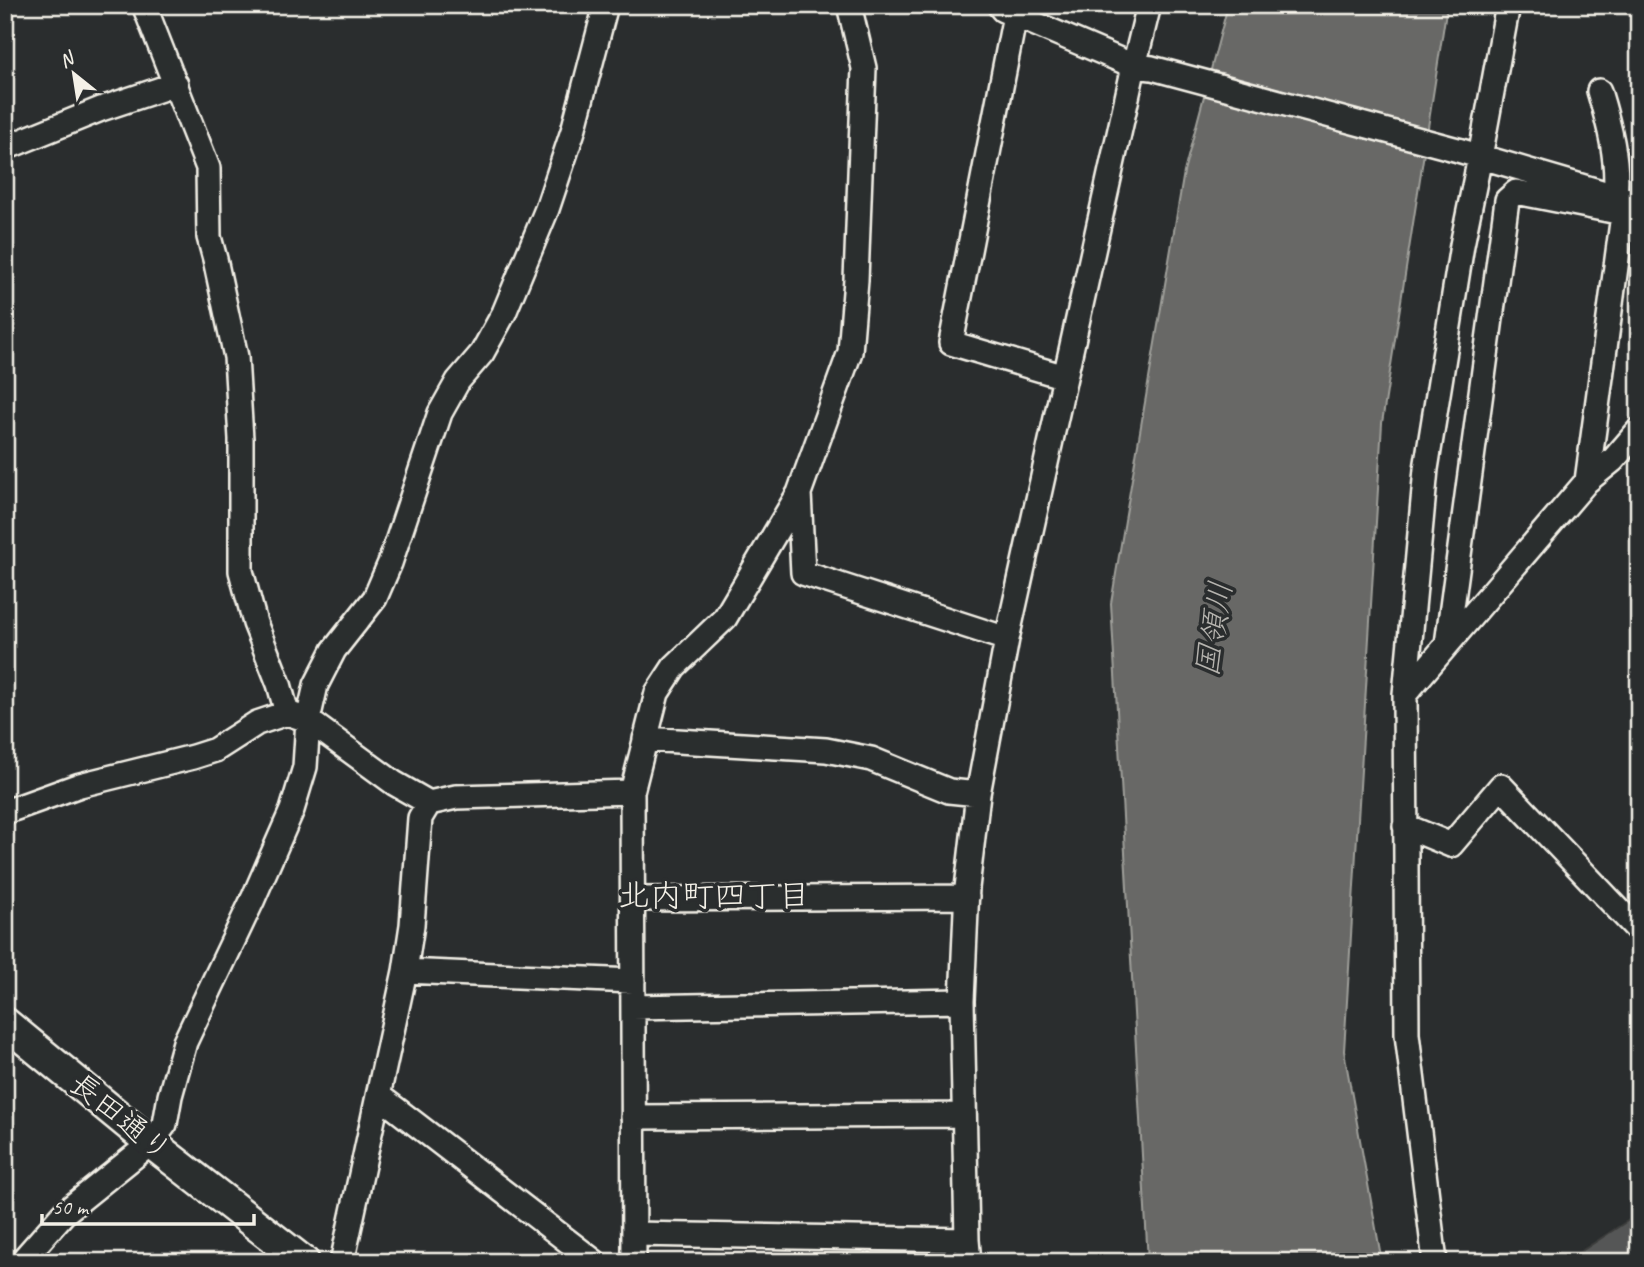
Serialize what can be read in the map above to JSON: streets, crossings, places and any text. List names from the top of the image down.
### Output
{
  "streets": {
    "street": ["長田通り"]
  },
  "districts": ["北内町四丁目"],
  "water": ["国領川"],
  "scale_bar": "50 m",
  "north": "top left"
}
